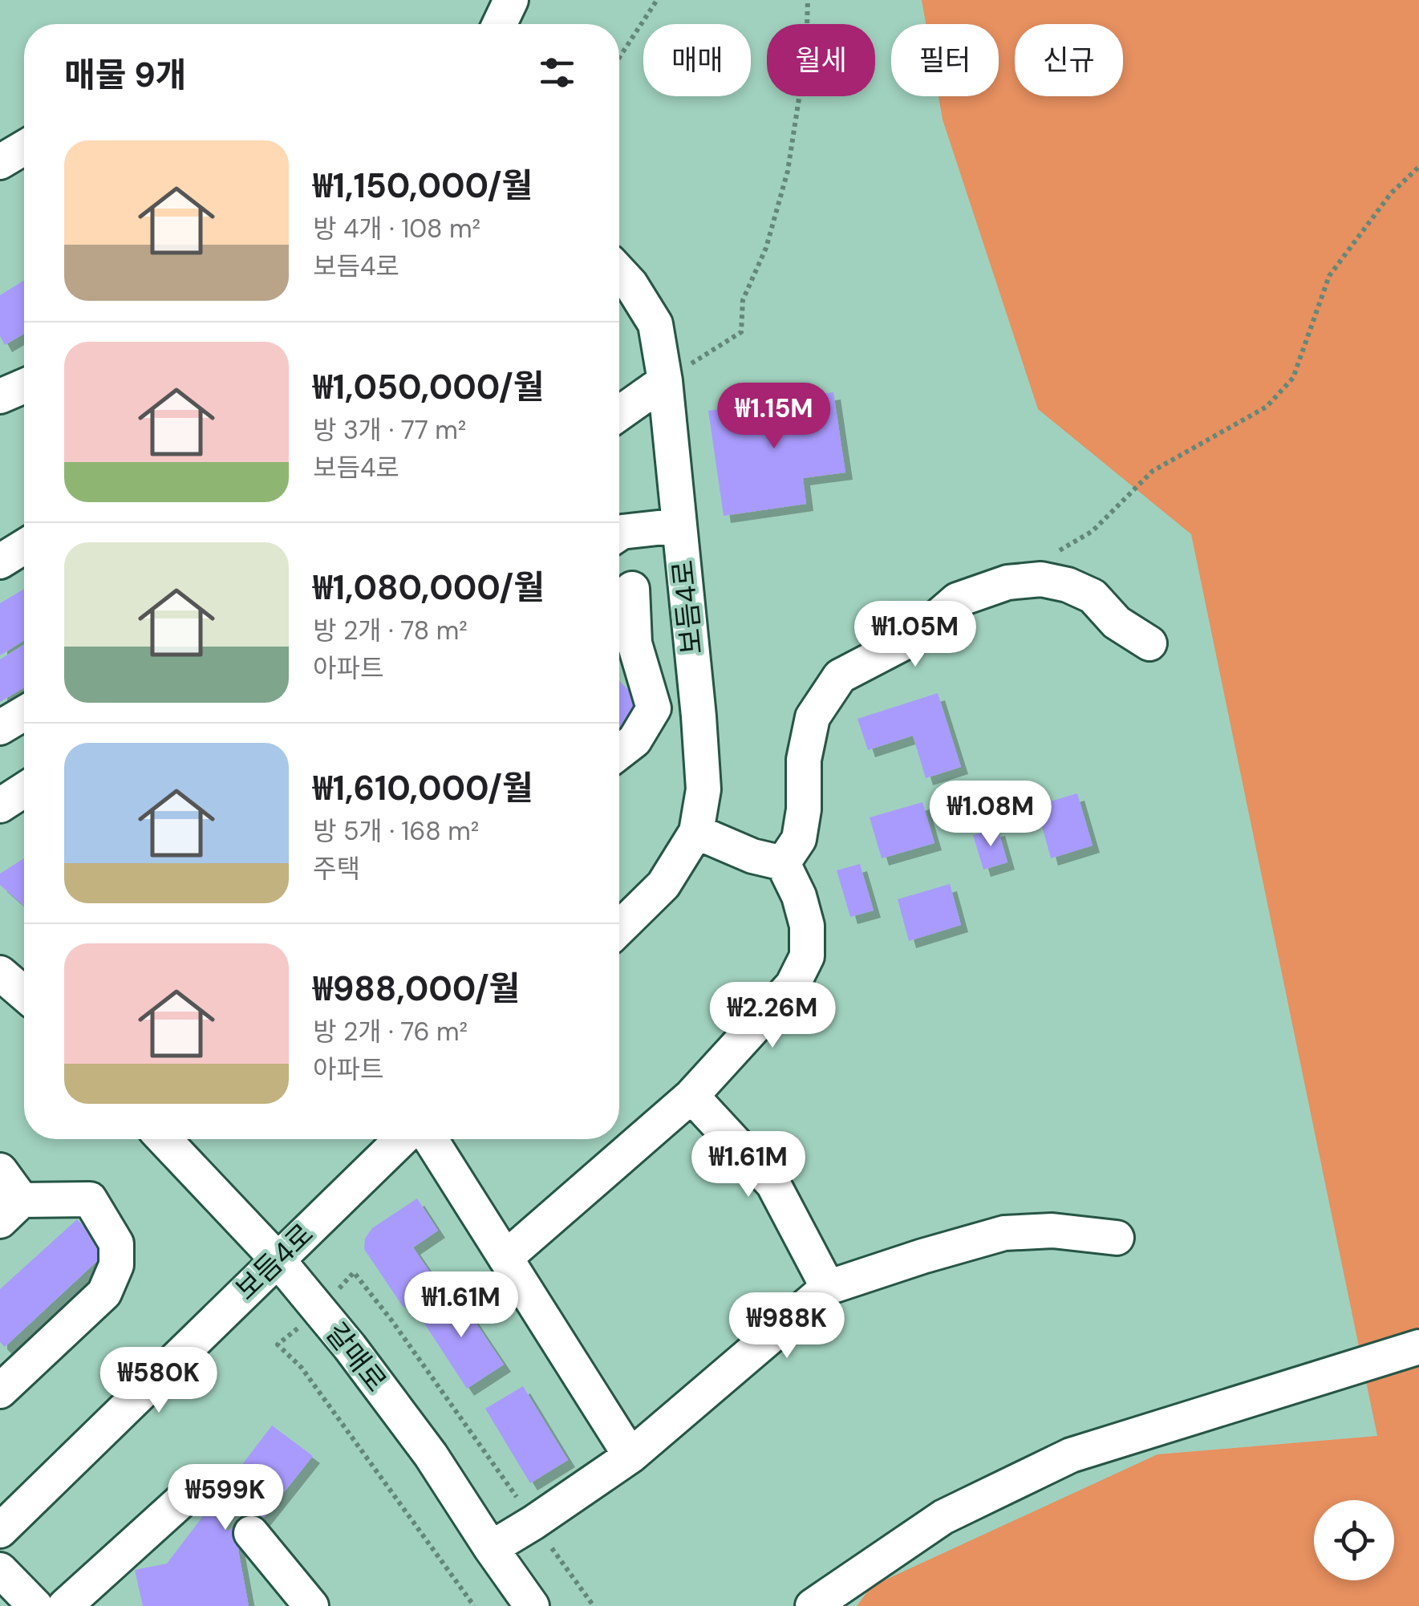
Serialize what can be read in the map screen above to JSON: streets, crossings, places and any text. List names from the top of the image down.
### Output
{
  "streets": {
    "street": ["보듬4로", "갈매로"]
  },
  "crossings": [
    ["보듬4로", "갈매로"]
  ],
  "page": {
    "chip": [
      "매매",
      "월세",
      "필터",
      "신규"
    ],
    "heading": "매물 9개",
    "list": [
      {
        "name": "₩1,150,000/월",
        "note": "방 4개 · 108 m² · 보듬4로"
      },
      {
        "name": "₩1,050,000/월",
        "note": "방 3개 · 77 m² · 보듬4로"
      },
      {
        "name": "₩1,080,000/월",
        "note": "방 2개 · 78 m² · 아파트"
      },
      {
        "name": "₩1,610,000/월",
        "note": "방 5개 · 168 m² · 주택"
      },
      {
        "name": "₩988,000/월",
        "note": "방 2개 · 76 m² · 아파트"
      }
    ],
    "price": [
      "₩1.15M",
      "₩1.05M",
      "₩1.08M",
      "₩2.26M",
      "₩1.61M",
      "₩1.61M",
      "₩988K",
      "₩580K",
      "₩599K"
    ]
  }
}
